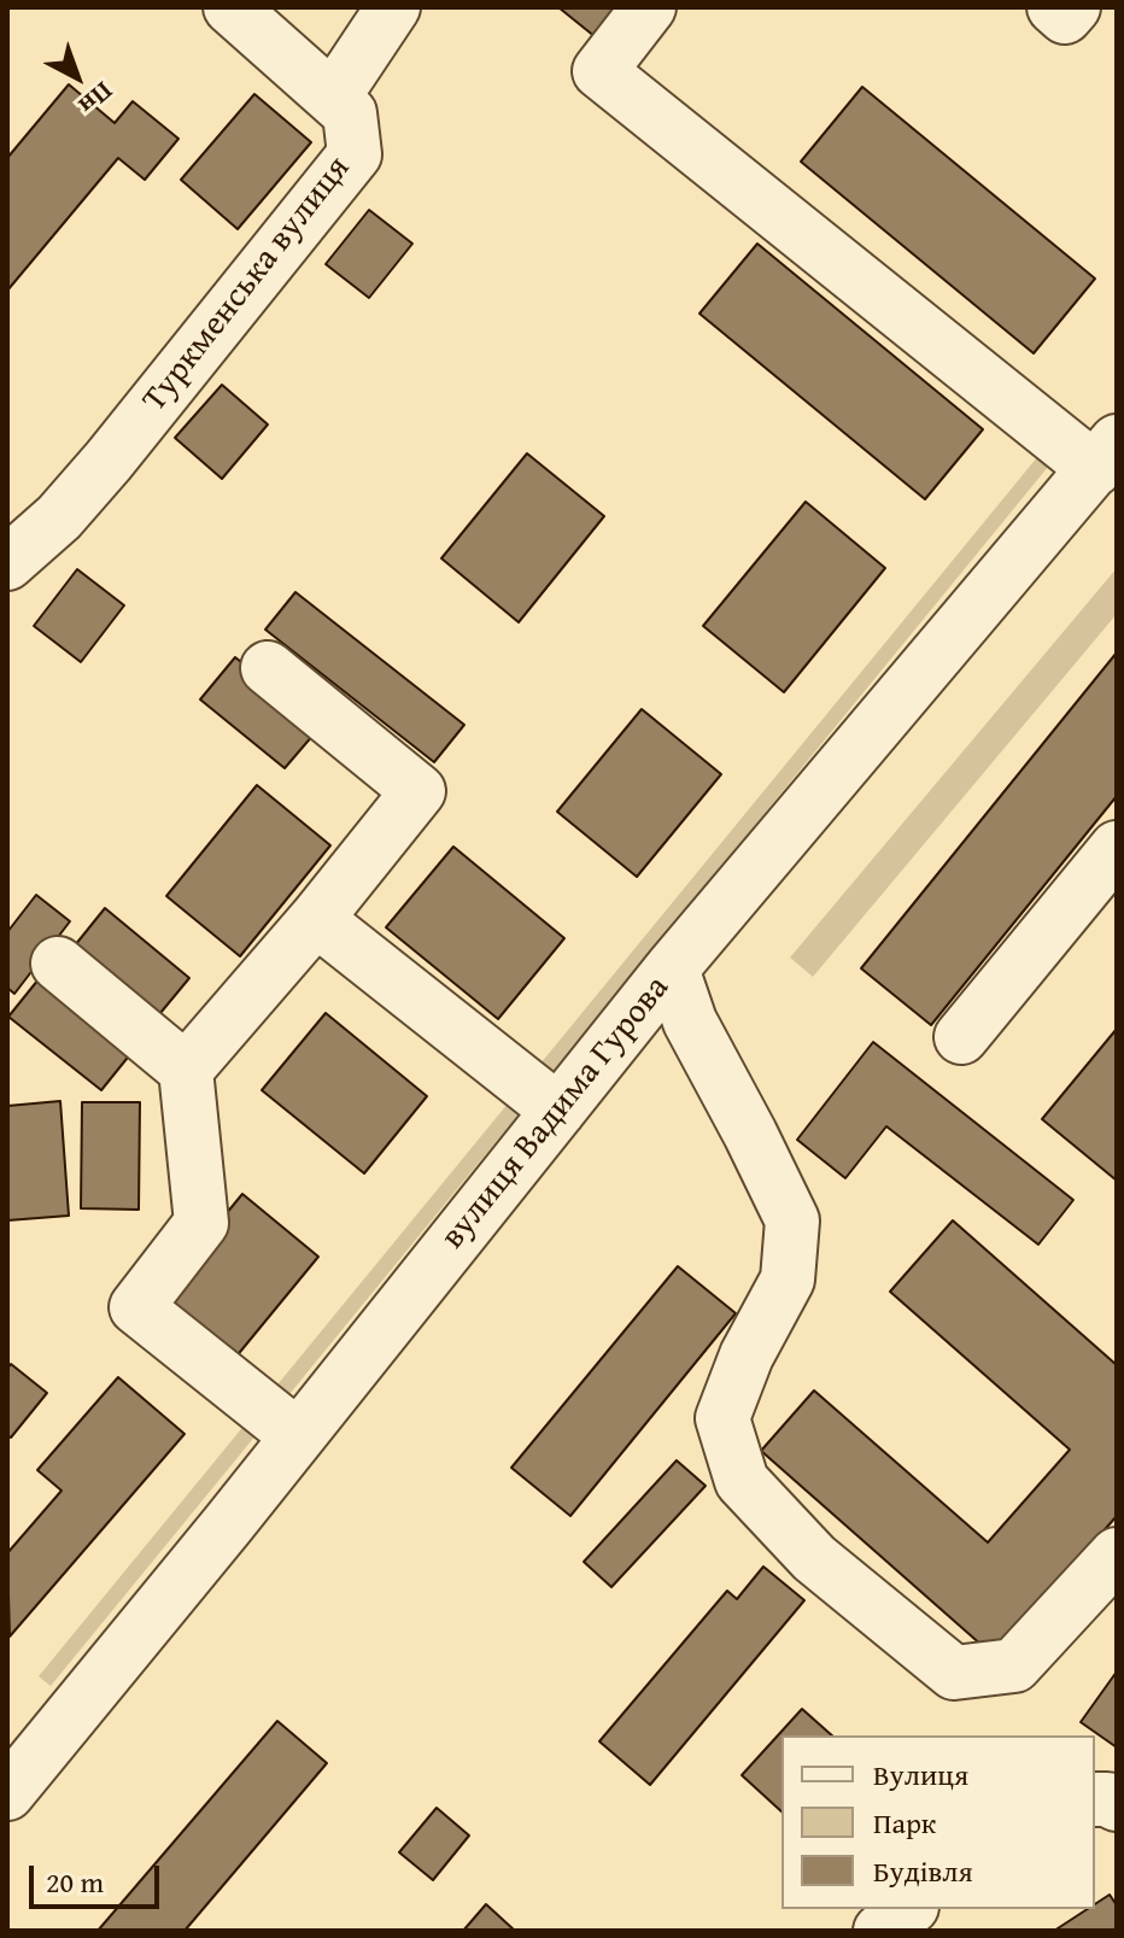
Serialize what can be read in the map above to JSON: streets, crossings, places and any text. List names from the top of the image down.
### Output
{
  "streets": {
    "street": ["Туркменська вулиця", "вулиця Вадима Гурова"]
  },
  "legend": ["Вулиця", "Парк", "Будівля"],
  "scale_bar": "20 m",
  "north": "bottom right"
}
